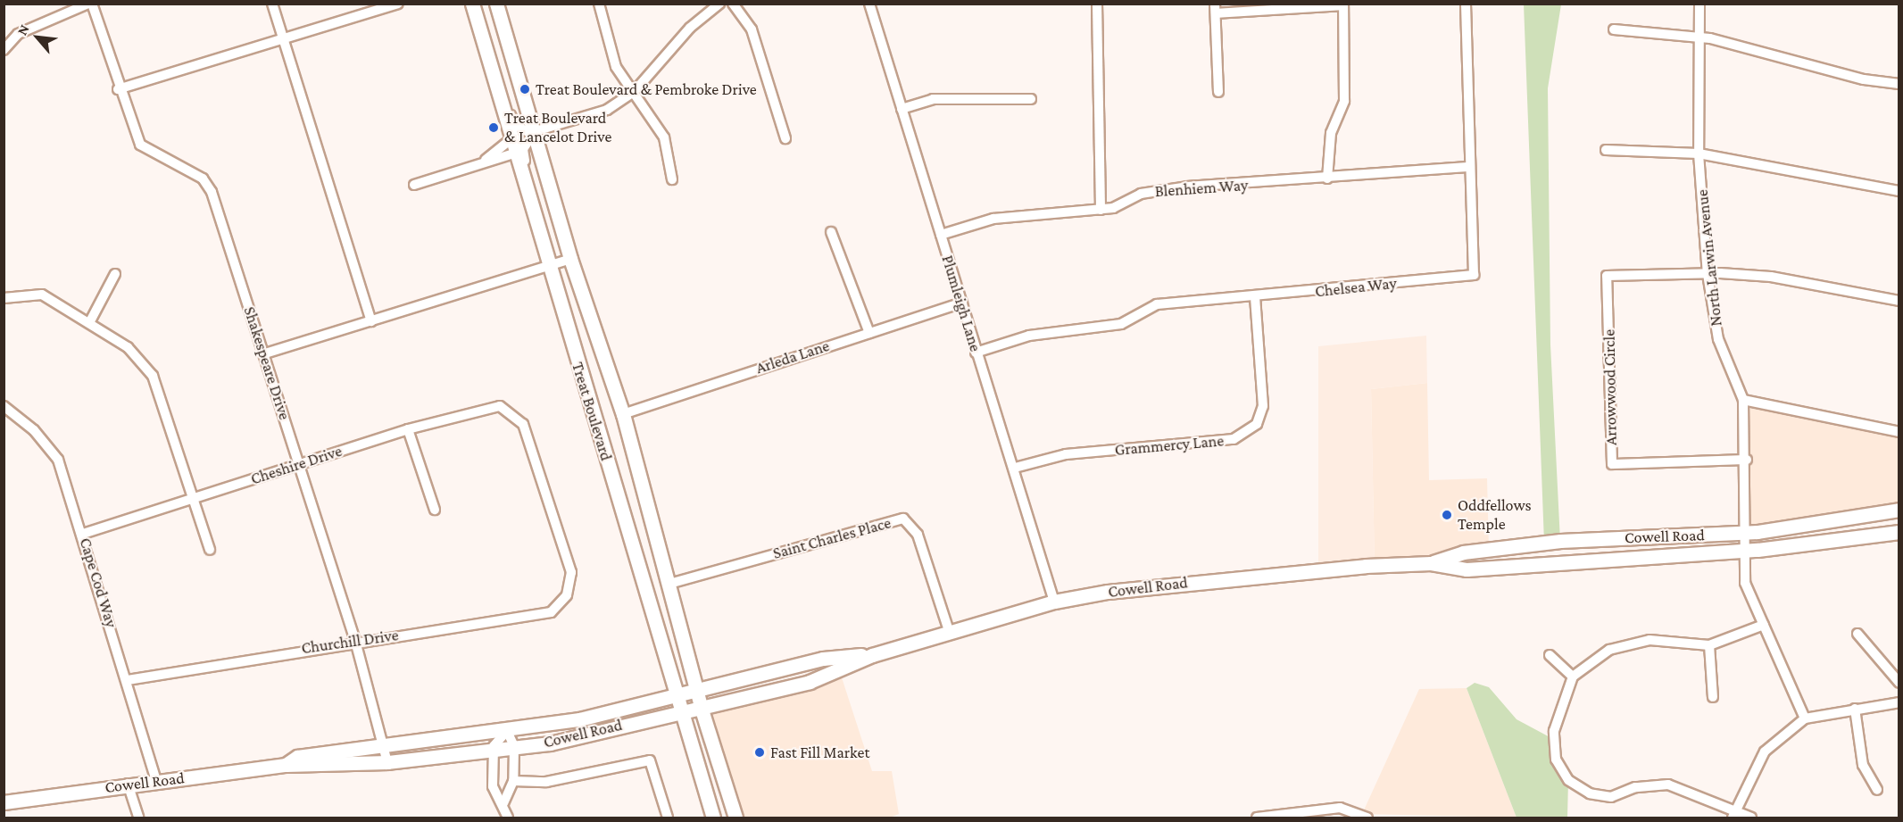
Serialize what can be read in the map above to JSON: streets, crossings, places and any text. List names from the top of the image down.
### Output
{
  "streets": {
    "street": [
      "Blenhiem Way",
      "North Larwin Avenue",
      "Chelsea Way",
      "Plumleigh Lane",
      "Arleda Lane",
      "Shakespeare Drive",
      "Arrowwood Circle",
      "Treat Boulevard",
      "Grammercy Lane",
      "Cheshire Drive",
      "Cowell Road",
      "Saint Charles Place",
      "Cape Cod Way",
      "Churchill Drive"
    ]
  },
  "crossings": [
    ["Blenhiem Way", "Chelsea Way"],
    ["Blenhiem Way", "Plumleigh Lane"],
    ["North Larwin Avenue", "Arrowwood Circle"],
    ["North Larwin Avenue", "Cowell Road"],
    ["Chelsea Way", "Plumleigh Lane"],
    ["Chelsea Way", "Grammercy Lane"],
    ["Plumleigh Lane", "Arleda Lane"],
    ["Plumleigh Lane", "Grammercy Lane"],
    ["Plumleigh Lane", "Cowell Road"],
    ["Arleda Lane", "Treat Boulevard"],
    ["Shakespeare Drive", "Cheshire Drive"],
    ["Shakespeare Drive", "Cowell Road"],
    ["Shakespeare Drive", "Churchill Drive"],
    ["Treat Boulevard", "Cowell Road"],
    ["Treat Boulevard", "Saint Charles Place"],
    ["Cheshire Drive", "Cape Cod Way"],
    ["Cheshire Drive", "Churchill Drive"],
    ["Cowell Road", "Saint Charles Place"],
    ["Cowell Road", "Cape Cod Way"],
    ["Cape Cod Way", "Churchill Drive"]
  ],
  "places": [
    "Treat Boulevard & Pembroke Drive",
    "Treat Boulevard & Lancelot Drive",
    "Oddfellows Temple",
    "Fast Fill Market"
  ],
  "north": "top left"
}
